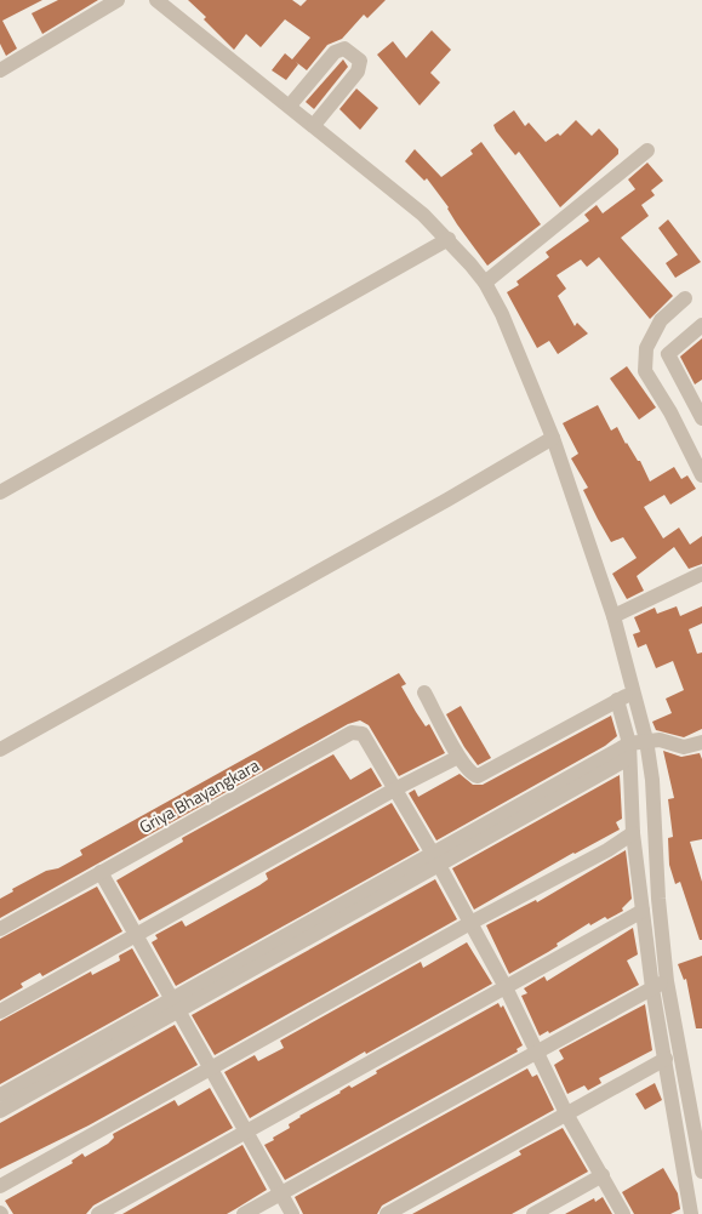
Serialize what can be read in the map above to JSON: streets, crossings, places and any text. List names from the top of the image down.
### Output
{
  "streets": {
    "street": ["Griya Bhayangkara"]
  }
}
